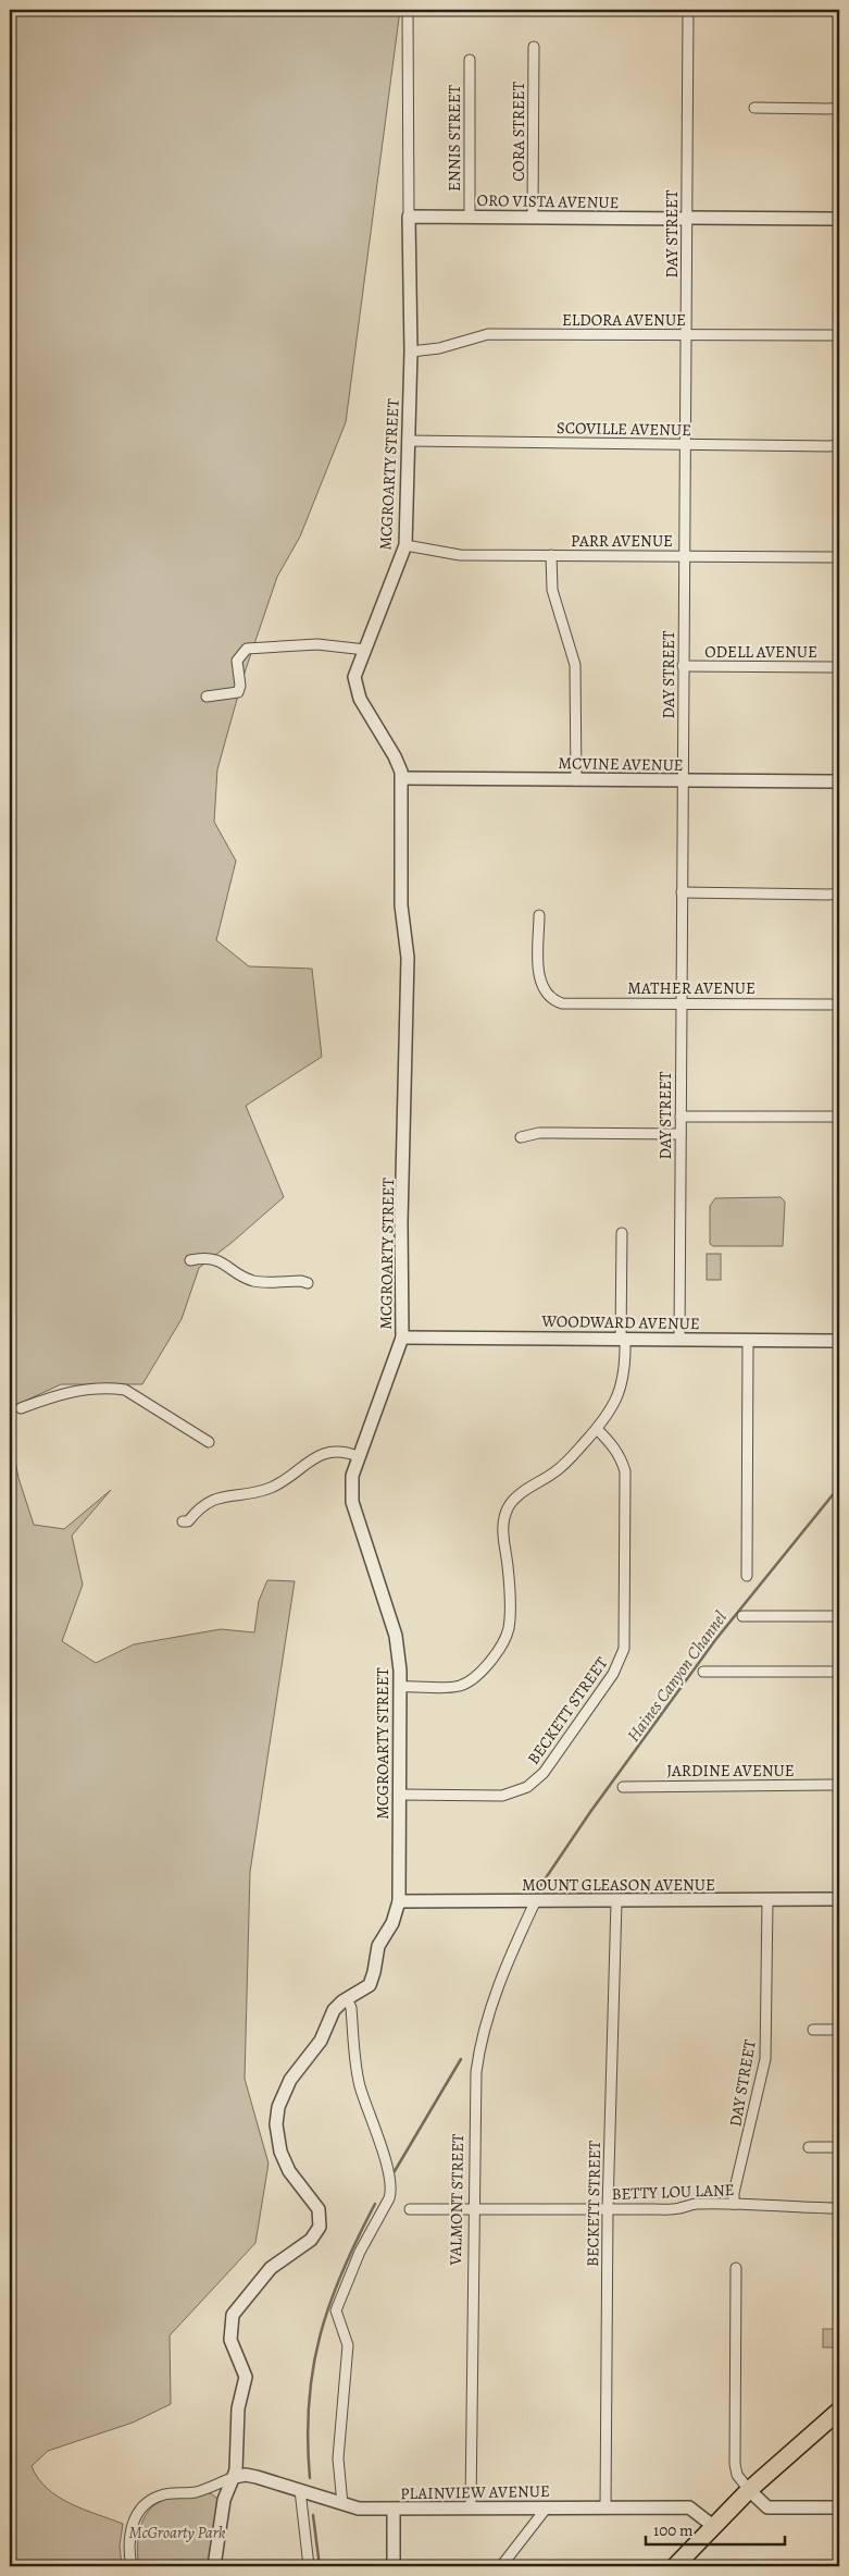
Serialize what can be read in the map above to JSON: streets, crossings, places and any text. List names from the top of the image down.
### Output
{
  "streets": {
    "street": [
      "CORA STREET",
      "ENNIS STREET",
      "ORO VISTA AVENUE",
      "DAY STREET",
      "ELDORA AVENUE",
      "SCOVILLE AVENUE",
      "MCGROARTY STREET",
      "PARR AVENUE",
      "ODELL AVENUE",
      "MCVINE AVENUE",
      "MATHER AVENUE",
      "WOODWARD AVENUE",
      "BECKETT STREET",
      "JARDINE AVENUE",
      "MOUNT GLEASON AVENUE",
      "BETTY LOU LANE",
      "VALMONT STREET",
      "PLAINVIEW AVENUE"
    ]
  },
  "crossings": [
    ["CORA STREET", "ORO VISTA AVENUE"],
    ["ENNIS STREET", "ORO VISTA AVENUE"],
    ["ORO VISTA AVENUE", "DAY STREET"],
    ["ORO VISTA AVENUE", "MCGROARTY STREET"],
    ["DAY STREET", "ELDORA AVENUE"],
    ["DAY STREET", "SCOVILLE AVENUE"],
    ["DAY STREET", "PARR AVENUE"],
    ["DAY STREET", "ODELL AVENUE"],
    ["DAY STREET", "MCVINE AVENUE"],
    ["DAY STREET", "MATHER AVENUE"],
    ["DAY STREET", "WOODWARD AVENUE"],
    ["DAY STREET", "MOUNT GLEASON AVENUE"],
    ["DAY STREET", "BETTY LOU LANE"],
    ["ELDORA AVENUE", "MCGROARTY STREET"],
    ["SCOVILLE AVENUE", "MCGROARTY STREET"],
    ["MCGROARTY STREET", "PARR AVENUE"],
    ["MCGROARTY STREET", "MCVINE AVENUE"],
    ["MCGROARTY STREET", "WOODWARD AVENUE"],
    ["MCGROARTY STREET", "BECKETT STREET"],
    ["MCGROARTY STREET", "MOUNT GLEASON AVENUE"],
    ["MCGROARTY STREET", "PLAINVIEW AVENUE"],
    ["BECKETT STREET", "MOUNT GLEASON AVENUE"],
    ["BECKETT STREET", "BETTY LOU LANE"],
    ["BECKETT STREET", "PLAINVIEW AVENUE"],
    ["MOUNT GLEASON AVENUE", "VALMONT STREET"],
    ["BETTY LOU LANE", "VALMONT STREET"],
    ["VALMONT STREET", "PLAINVIEW AVENUE"]
  ],
  "water": ["Haines Canyon Channel"],
  "parks": ["McGroarty Park"],
  "scale_bar": "100 m"
}
